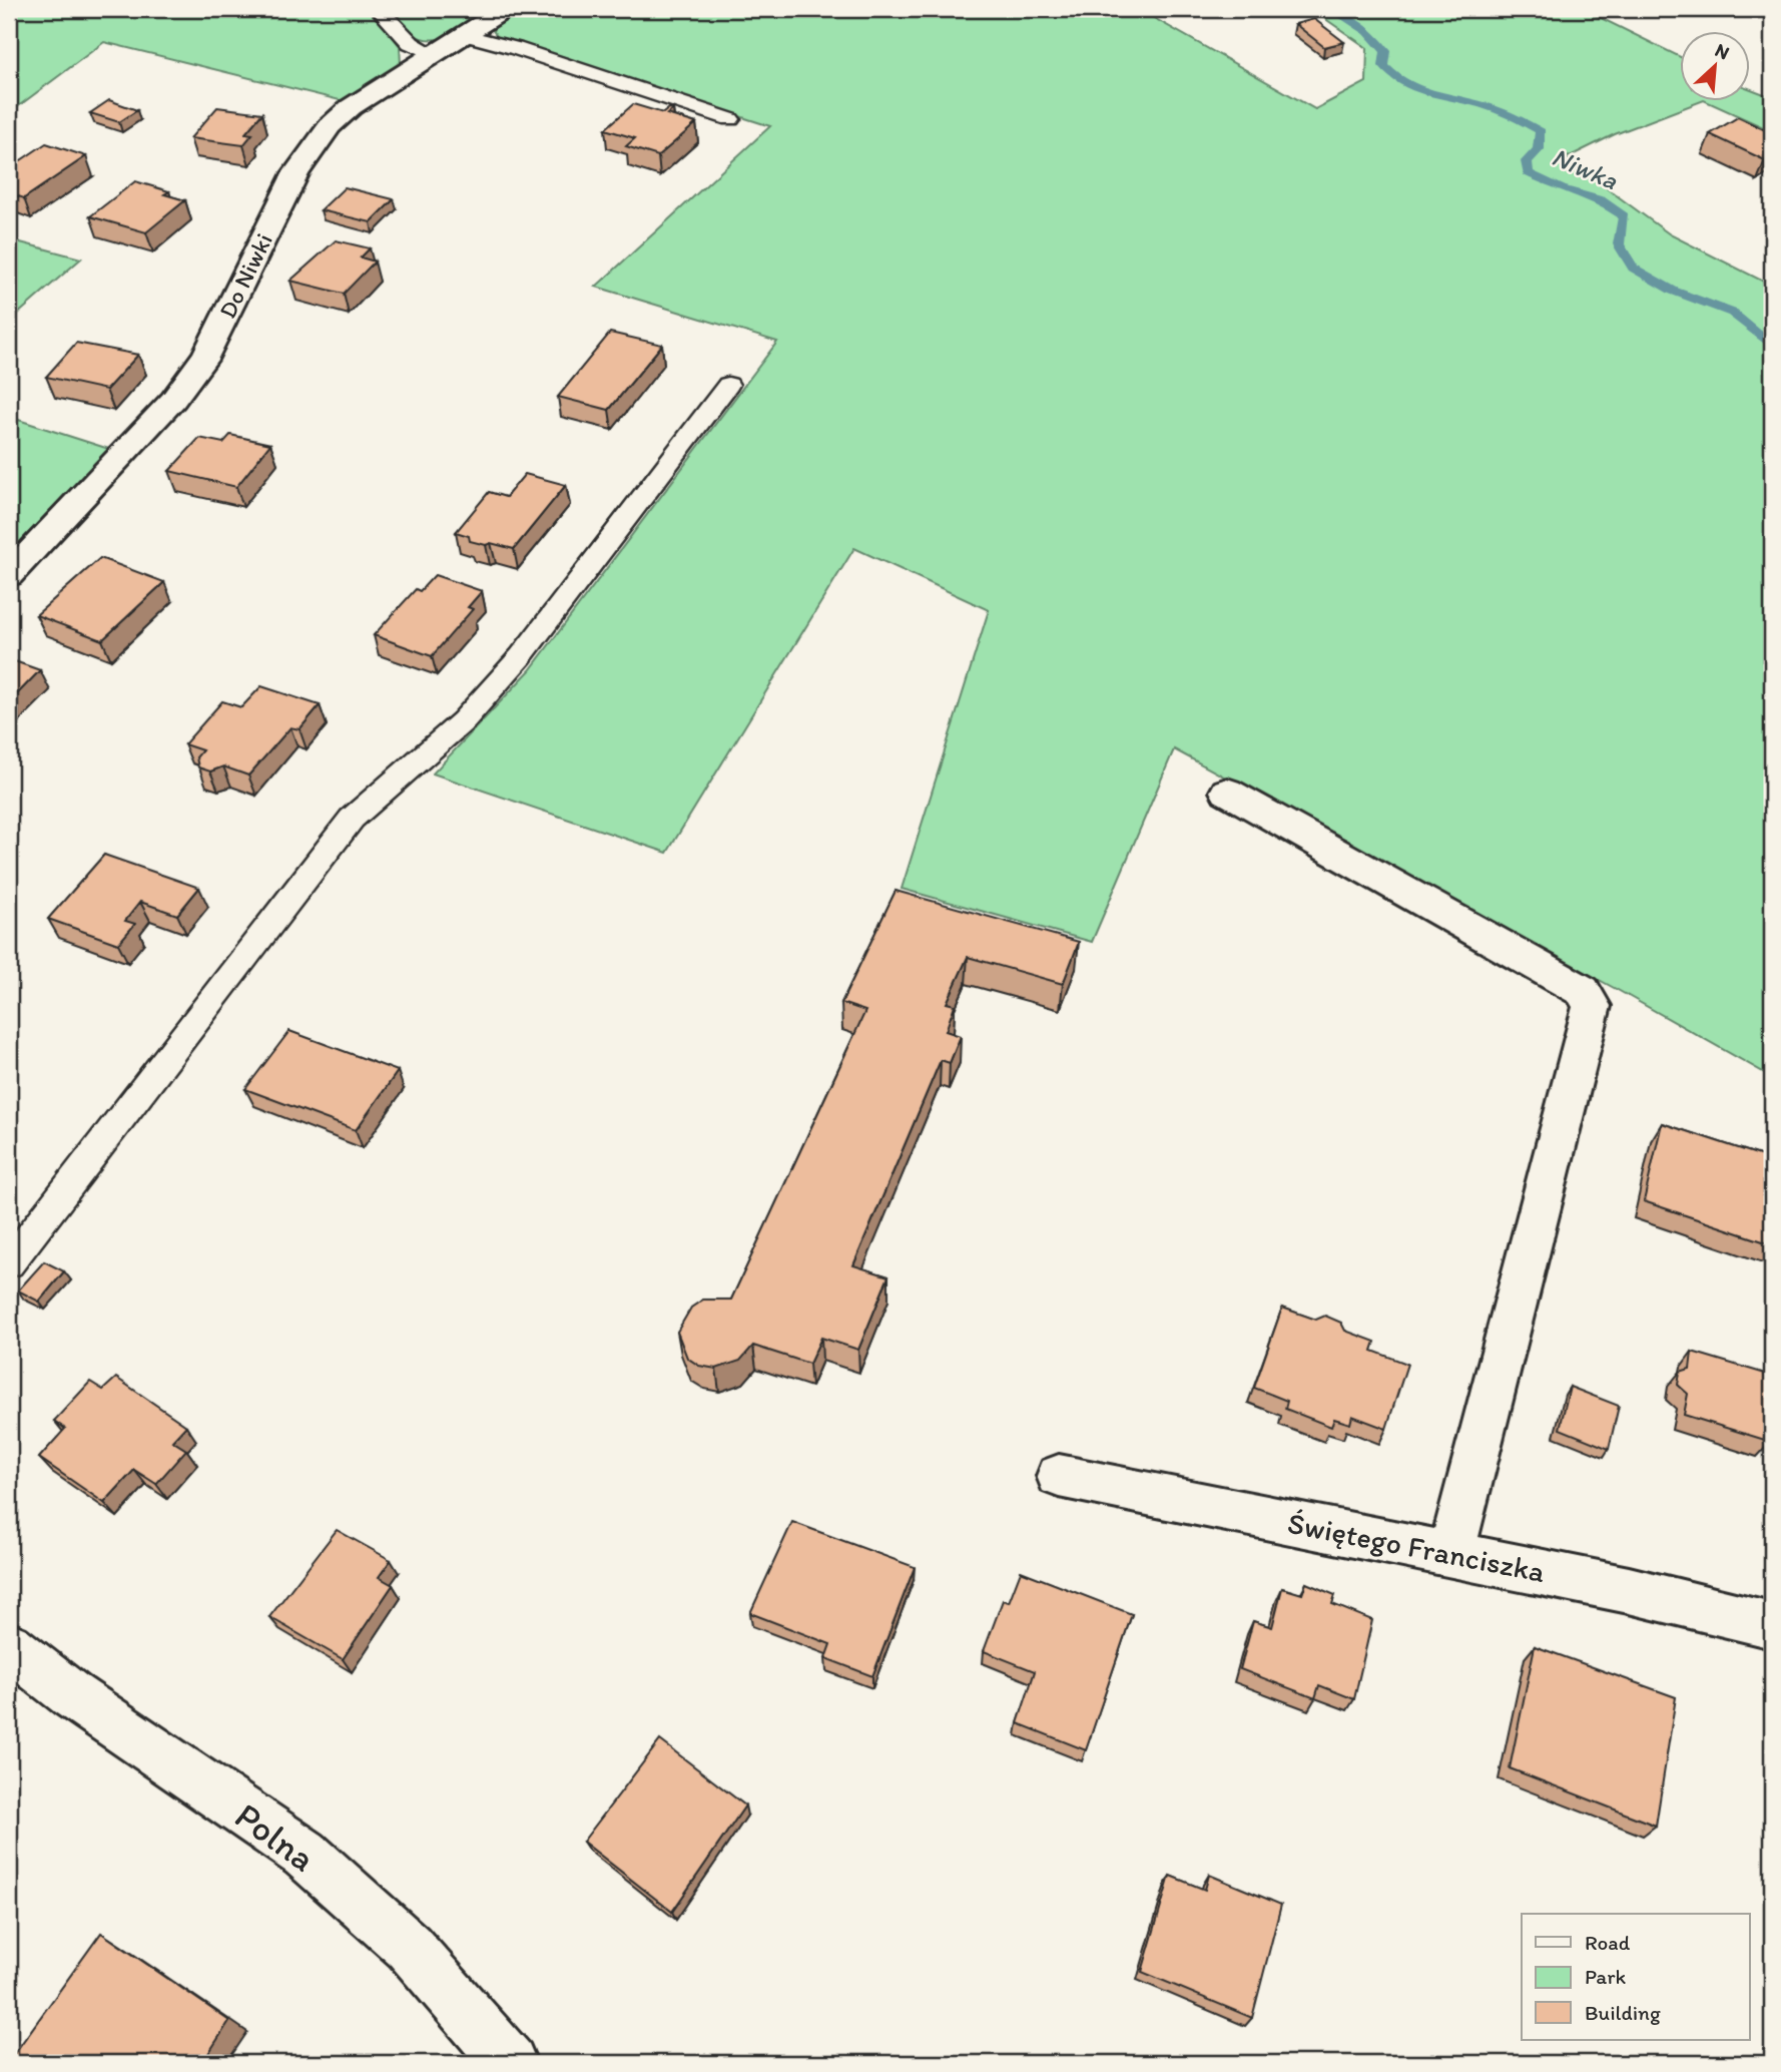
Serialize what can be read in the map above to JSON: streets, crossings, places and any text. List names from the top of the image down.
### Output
{
  "streets": {
    "street": ["Do Niwki", "Świętego Franciszka", "Polna"]
  },
  "water": ["Niwka"],
  "legend": ["Road", "Park", "Building"],
  "north": "top right"
}
